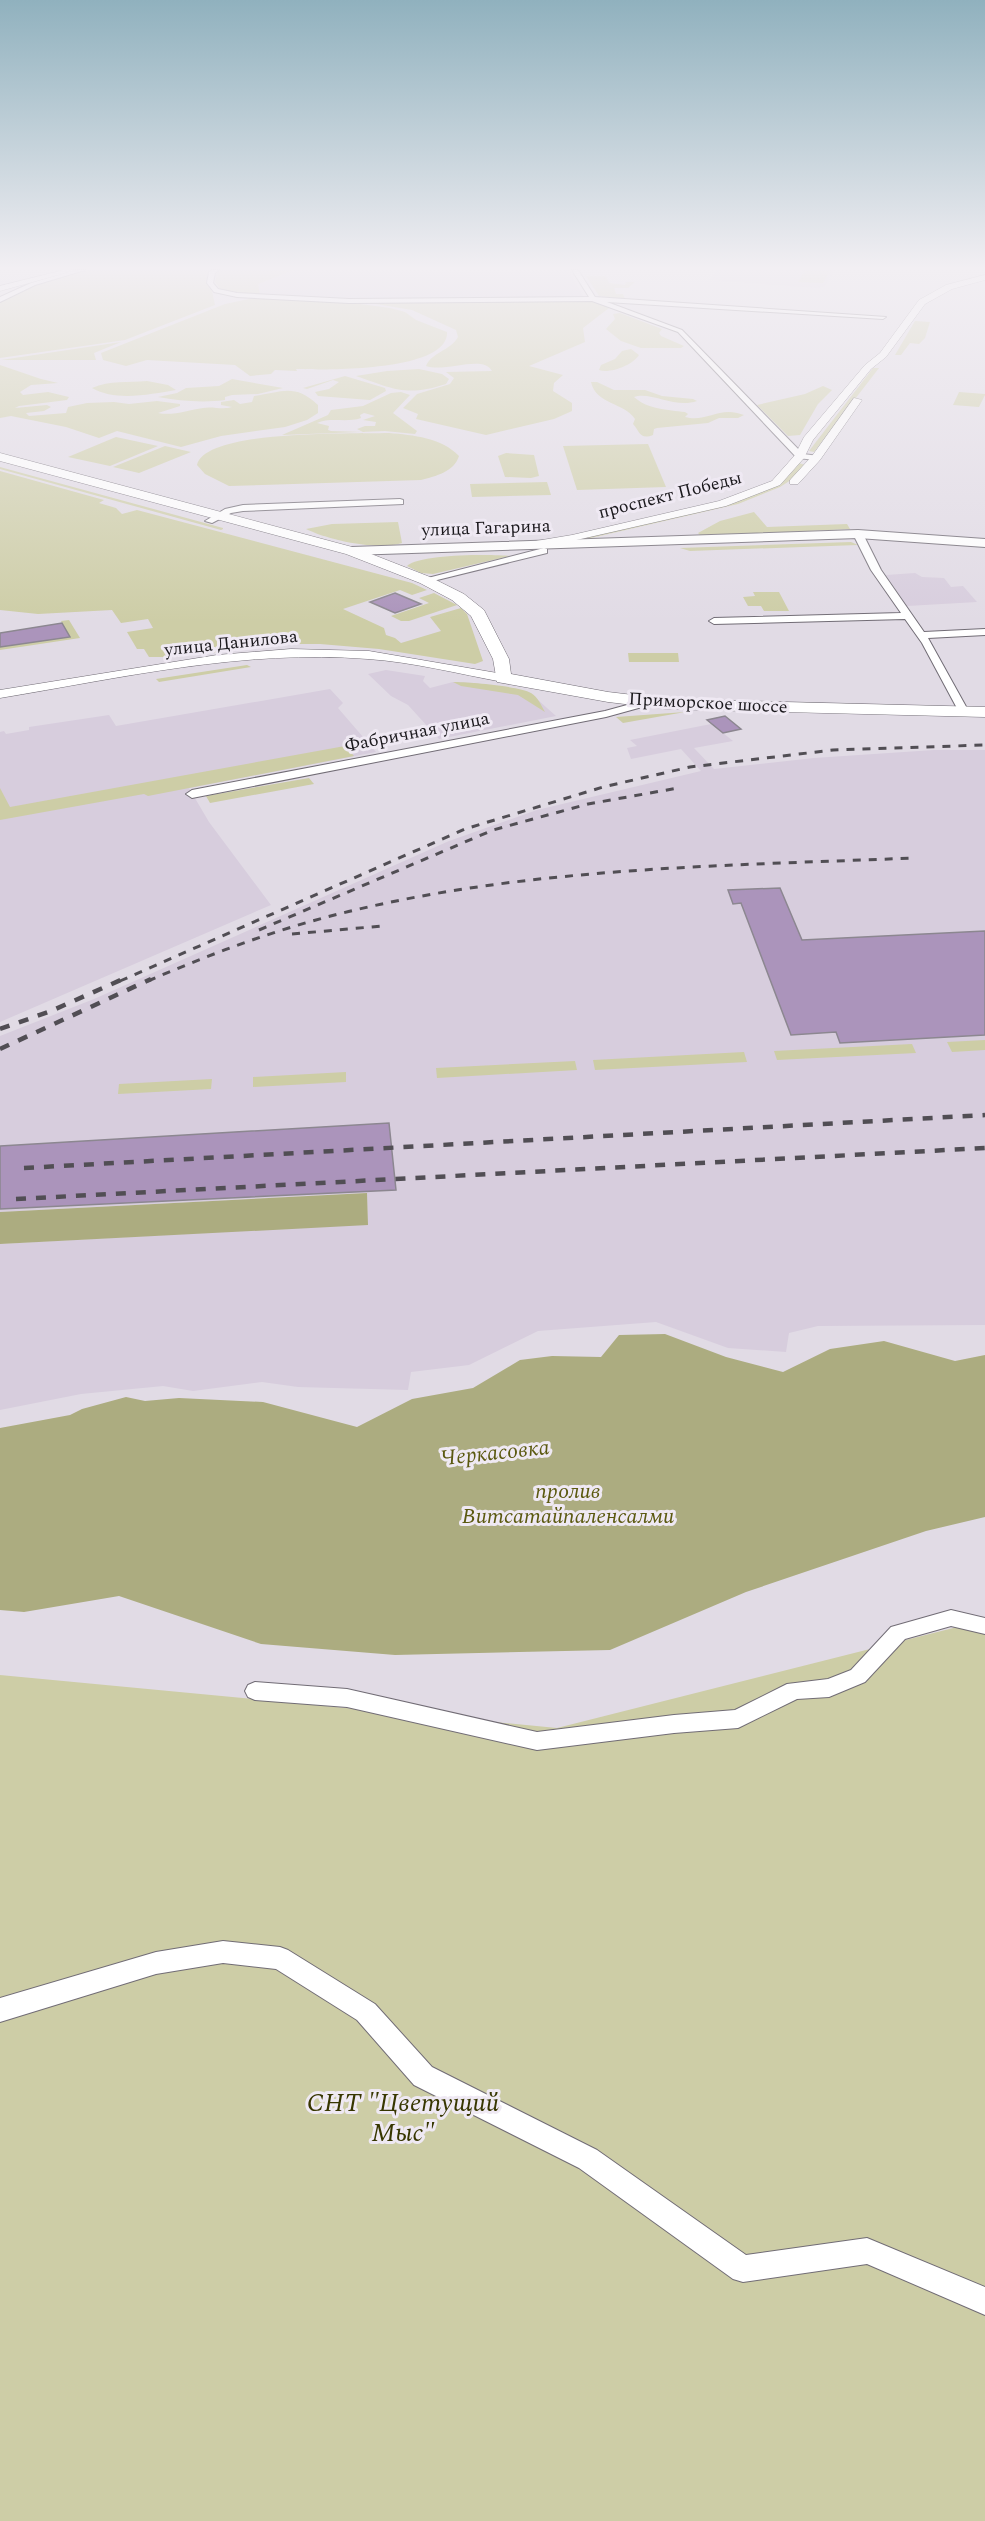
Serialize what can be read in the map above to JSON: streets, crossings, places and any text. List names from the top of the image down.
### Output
{
  "streets": {
    "main road": ["улица Гагарина", "Приморское шоссе"],
    "street": ["проспект Победы", "улица Данилова", "Фабричная улица"]
  },
  "crossings": [
    ["проспект Победы", "улица Гагарина"],
    ["улица Данилова", "Приморское шоссе"],
    ["Приморское шоссе", "Фабричная улица"]
  ],
  "water": ["Черкасовка", "пролив Витсатайпаленсалми"],
  "parks": ["СНТ \"Цветущий Мыс\""]
}
